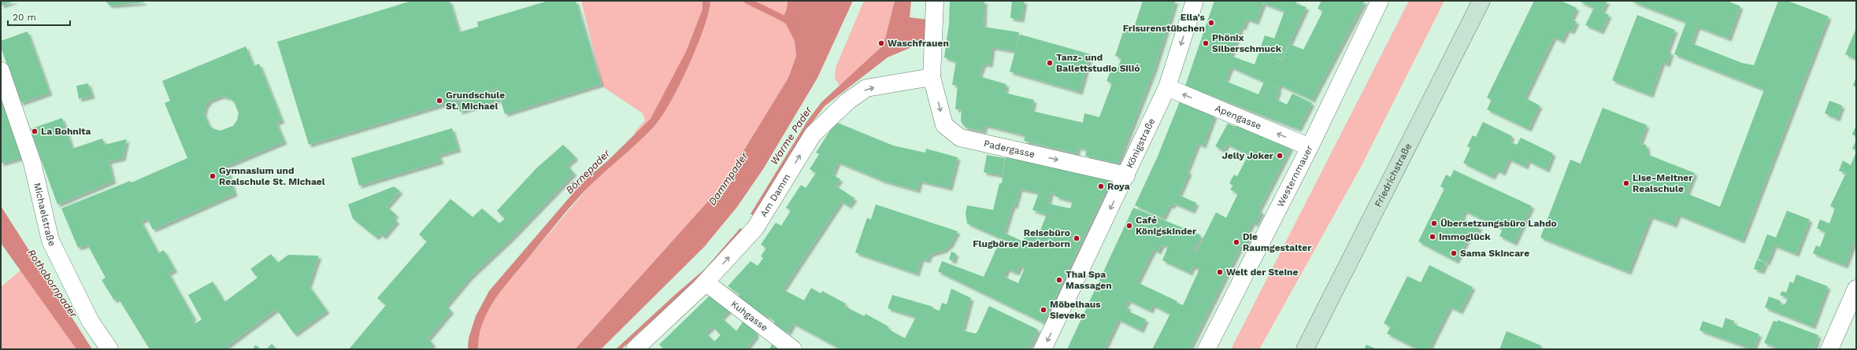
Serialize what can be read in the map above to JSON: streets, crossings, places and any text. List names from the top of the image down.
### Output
{
  "streets": {
    "main road": ["Friedrichstraße"],
    "street": [
      "Apengasse",
      "Königstraße",
      "Padergasse",
      "Westernmauer",
      "Am Damm",
      "Michaelstraße",
      "Kuhgasse"
    ]
  },
  "crossings": [
    ["Apengasse", "Königstraße"],
    ["Apengasse", "Westernmauer"],
    ["Königstraße", "Padergasse"],
    ["Padergasse", "Am Damm"],
    ["Am Damm", "Kuhgasse"]
  ],
  "one_way": [
    "Apengasse",
    "Königstraße",
    "Padergasse",
    "Am Damm"
  ],
  "water": [
    "Warme Pader",
    "Börnepader",
    "Dammpader",
    "Rothobornpader"
  ],
  "places": [
    "Ella's Frisurenstübchen",
    "Waschfrauen",
    "Phönix Silberschmuck",
    "Tanz- und Ballettstudio Silió",
    "Grundschule St. Michael",
    "La Bohnita",
    "Jelly Joker",
    "Gymnasium und Realschule St. Michael",
    "Lise-Meitner Realschule",
    "Roya",
    "Übersetzungsbüro Lahdo",
    "Café Königskinder",
    "Immoglück",
    "Reisebüro Flugbörse Paderborn",
    "Die Raumgestalter",
    "Sama Skincare",
    "Welt der Steine",
    "Thai Spa Massagen",
    "Möbelhaus Sieveke"
  ],
  "scale_bar": "20 m"
}
